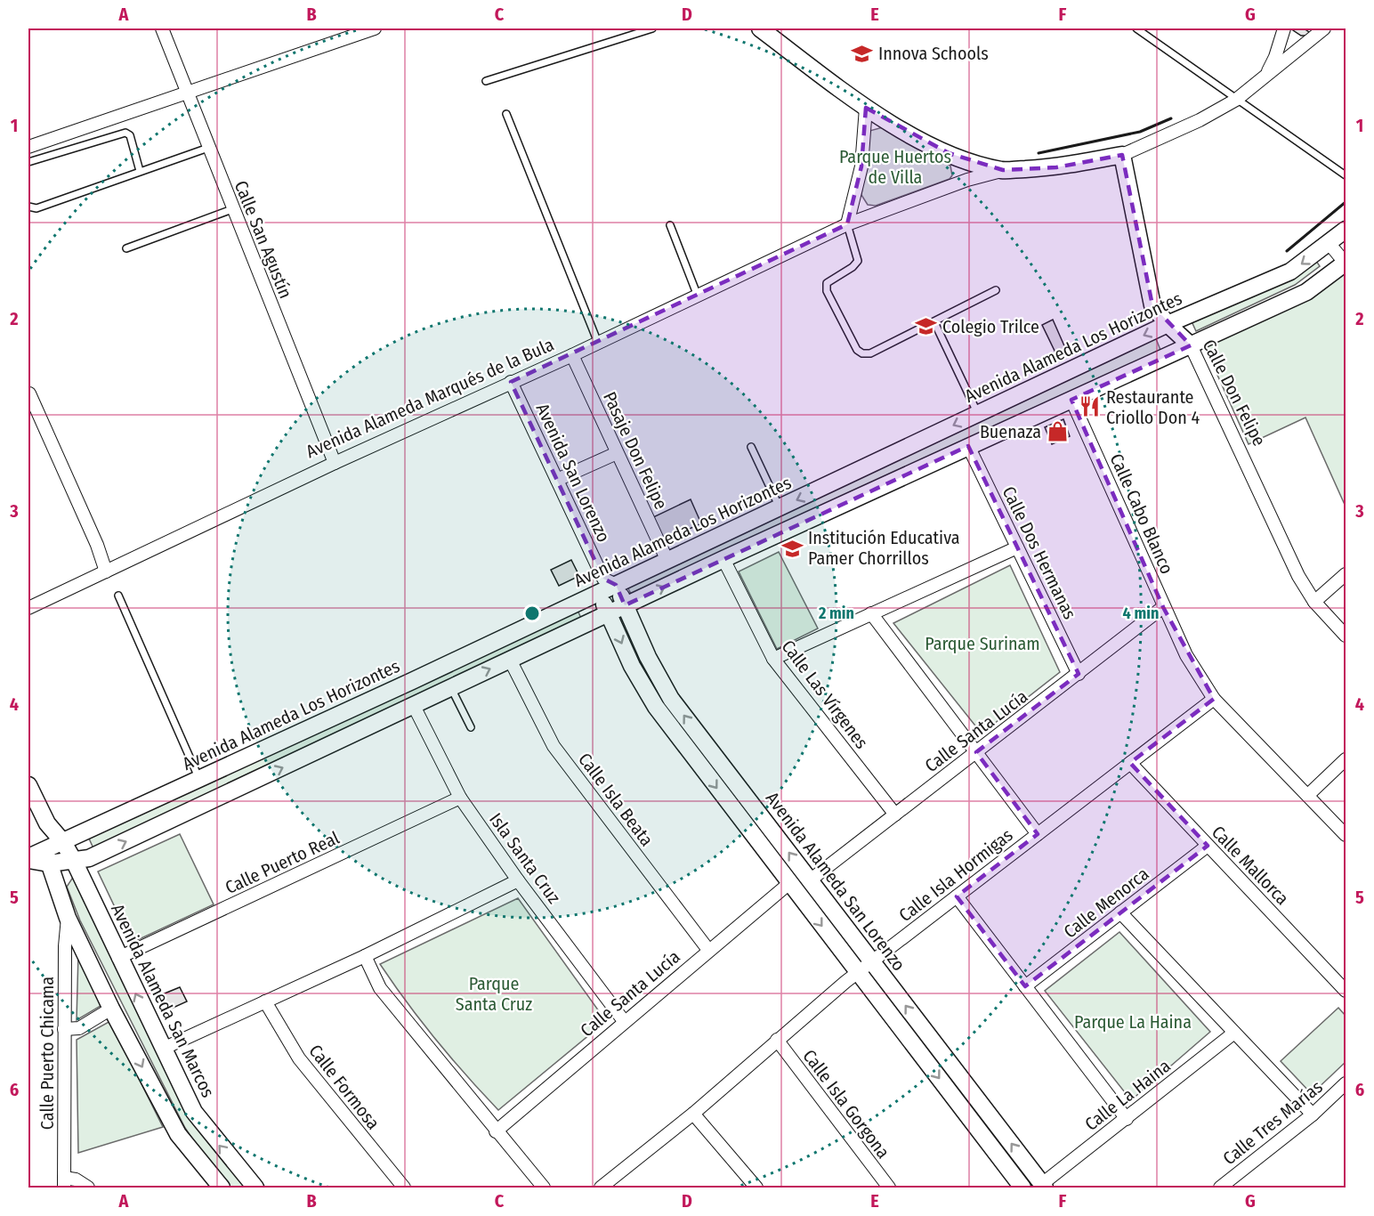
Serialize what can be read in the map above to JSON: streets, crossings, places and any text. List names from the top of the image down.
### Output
{
  "streets": {
    "main road": [
      "Avenida Alameda Los Horizontes",
      "Calle Don Felipe",
      "Avenida Alameda Marqués de la Bula",
      "Avenida Alameda San Lorenzo",
      "Avenida Alameda San Marcos"
    ],
    "street": [
      "Calle San Agustín",
      "Pasaje Don Felipe",
      "Avenida San Lorenzo",
      "Calle Cabo Blanco",
      "Calle Dos Hermanas",
      "Calle Las Vírgenes",
      "Calle Santa Lucía",
      "Calle Isla Beata",
      "Isla Santa Cruz",
      "Calle Puerto Real",
      "Calle Mallorca",
      "Calle Isla Hormigas",
      "Calle Menorca",
      "Calle Puerto Chicama",
      "Calle Formosa",
      "Calle La Haina",
      "Calle Isla Gorgona",
      "Calle Tres Marías"
    ]
  },
  "crossings": [
    ["Calle San Agustín", "Avenida Alameda Marqués de la Bula"],
    ["Avenida Alameda Los Horizontes", "Calle Don Felipe"],
    ["Avenida Alameda Los Horizontes", "Pasaje Don Felipe"],
    ["Avenida Alameda Los Horizontes", "Avenida San Lorenzo"],
    ["Avenida Alameda Los Horizontes", "Avenida Alameda San Lorenzo"],
    ["Avenida Alameda Los Horizontes", "Avenida Alameda San Marcos"],
    ["Calle Don Felipe", "Avenida Alameda Marqués de la Bula"],
    ["Avenida Alameda Marqués de la Bula", "Pasaje Don Felipe"],
    ["Avenida Alameda Marqués de la Bula", "Avenida San Lorenzo"],
    ["Avenida San Lorenzo", "Avenida Alameda San Lorenzo"],
    ["Calle Cabo Blanco", "Calle Santa Lucía"],
    ["Calle Cabo Blanco", "Calle Isla Hormigas"],
    ["Calle Dos Hermanas", "Calle Santa Lucía"],
    ["Calle Las Vírgenes", "Calle Santa Lucía"],
    ["Calle Santa Lucía", "Calle Isla Beata"],
    ["Calle Santa Lucía", "Isla Santa Cruz"],
    ["Calle Santa Lucía", "Avenida Alameda San Lorenzo"],
    ["Isla Santa Cruz", "Calle Puerto Real"],
    ["Calle Puerto Real", "Avenida Alameda San Marcos"],
    ["Calle Mallorca", "Calle Isla Hormigas"],
    ["Calle Mallorca", "Calle Menorca"],
    ["Calle Isla Hormigas", "Avenida Alameda San Lorenzo"],
    ["Calle Isla Hormigas", "Calle Isla Gorgona"],
    ["Avenida Alameda San Lorenzo", "Calle La Haina"],
    ["Avenida Alameda San Marcos", "Calle Puerto Chicama"]
  ],
  "parks": [
    "Parque Huertos de Villa",
    "Parque Surinam",
    "Parque Santa Cruz",
    "Parque La Haina"
  ],
  "places": {
    "school or university": ["Innova Schools", "Colegio Trilce", "Institución Educativa Pamer Chorrillos"],
    "restaurant": ["Restaurante Criollo Don 4"],
    "shop": ["Buenaza"]
  },
  "grid": {
    "columns": [
      "A",
      "B",
      "C",
      "D",
      "E",
      "F",
      "G"
    ],
    "rows": [
      "1",
      "2",
      "3",
      "4",
      "5",
      "6"
    ]
  },
  "rings": ["2 min", "4 min"]
}
